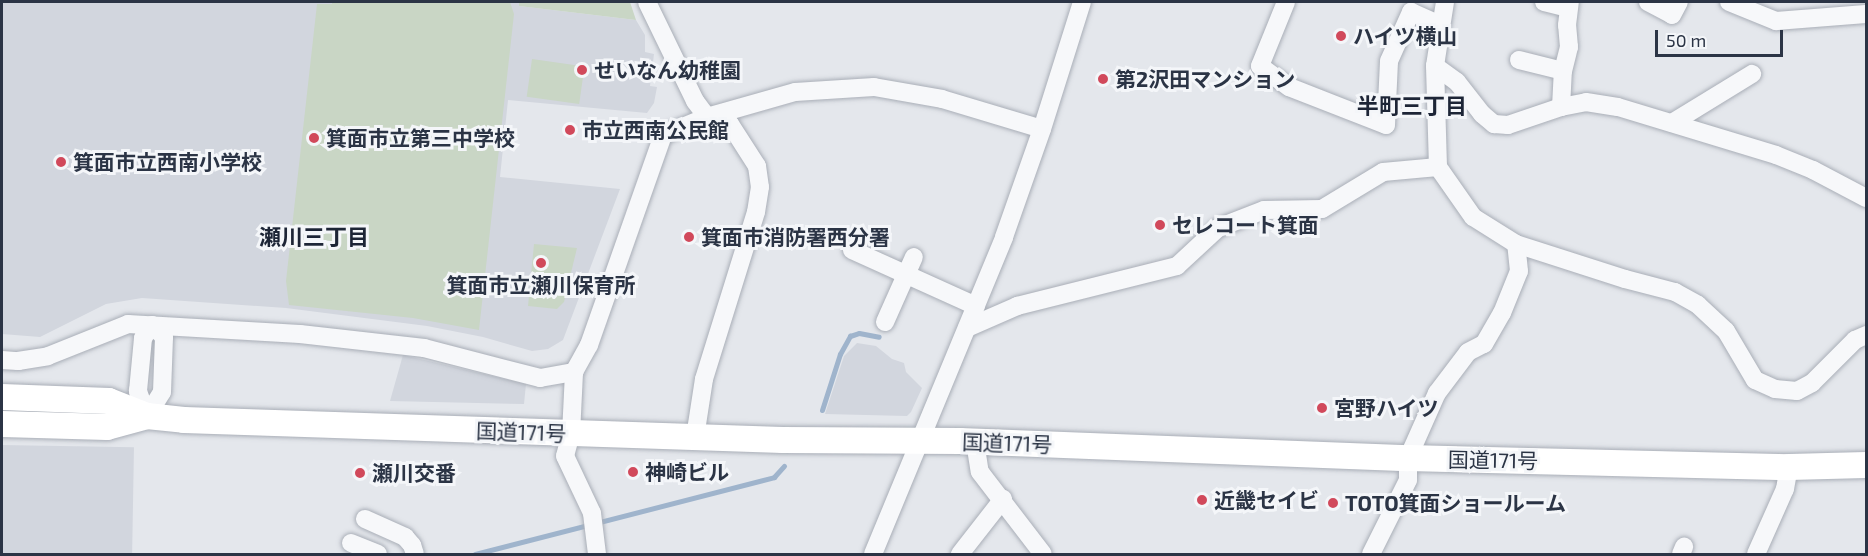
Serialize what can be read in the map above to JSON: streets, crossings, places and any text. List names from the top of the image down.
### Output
{
  "streets": {
    "highway": ["国道171号"]
  },
  "districts": ["半町三丁目", "瀬川三丁目"],
  "places": [
    "ハイツ横山",
    "せいなん幼稚園",
    "第2沢田マンション",
    "市立西南公民館",
    "箕面市立第三中学校",
    "箕面市立西南小学校",
    "セレコート箕面",
    "箕面市消防署西分署",
    "箕面市立瀬川保育所",
    "宮野ハイツ",
    "神崎ビル",
    "瀬川交番",
    "近畿セイビ",
    "TOTO箕面ショールーム"
  ],
  "scale_bar": "50 m"
}
